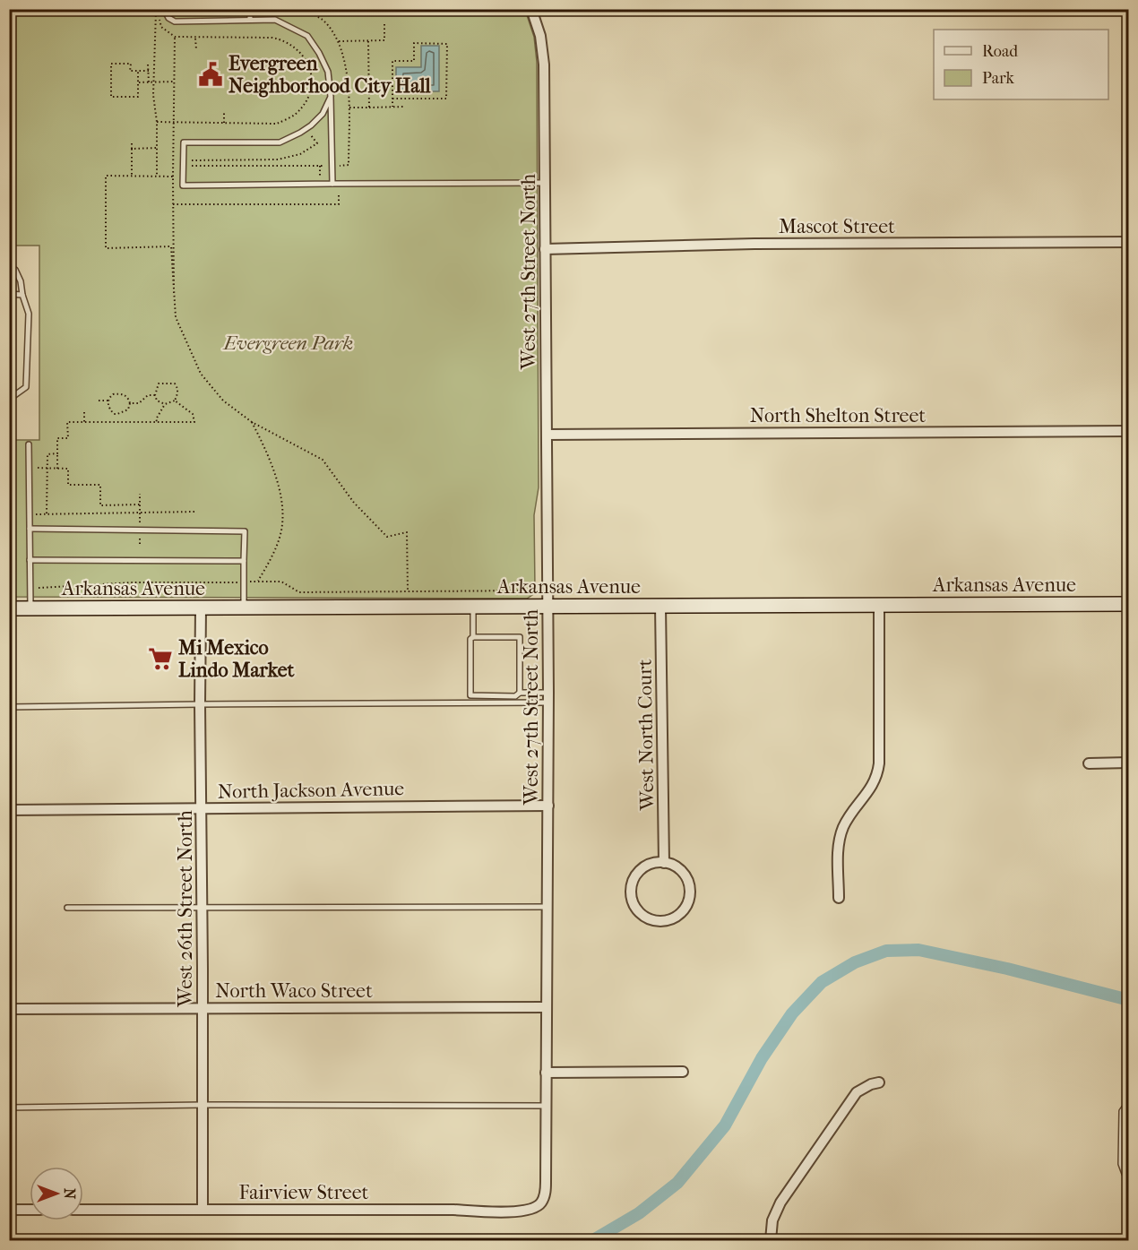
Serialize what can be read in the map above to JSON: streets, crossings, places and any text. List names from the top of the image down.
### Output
{
  "streets": {
    "street": [
      "Mascot Street",
      "West 27th Street North",
      "North Shelton Street",
      "Arkansas Avenue",
      "West North Court",
      "North Jackson Avenue",
      "West 26th Street North",
      "North Waco Street",
      "Fairview Street"
    ]
  },
  "crossings": [
    ["Mascot Street", "West 27th Street North"],
    ["West 27th Street North", "North Shelton Street"],
    ["West 27th Street North", "Arkansas Avenue"],
    ["West 27th Street North", "North Jackson Avenue"],
    ["West 27th Street North", "North Waco Street"],
    ["West 27th Street North", "Fairview Street"],
    ["Arkansas Avenue", "West North Court"],
    ["Arkansas Avenue", "West 26th Street North"],
    ["North Jackson Avenue", "West 26th Street North"],
    ["West 26th Street North", "North Waco Street"],
    ["West 26th Street North", "Fairview Street"]
  ],
  "parks": ["Evergreen Park"],
  "places": {
    "public building": ["Evergreen Neighborhood City Hall"],
    "supermarket": ["Mi Mexico Lindo Market"]
  },
  "legend": ["Road", "Park"],
  "north": "right"
}
